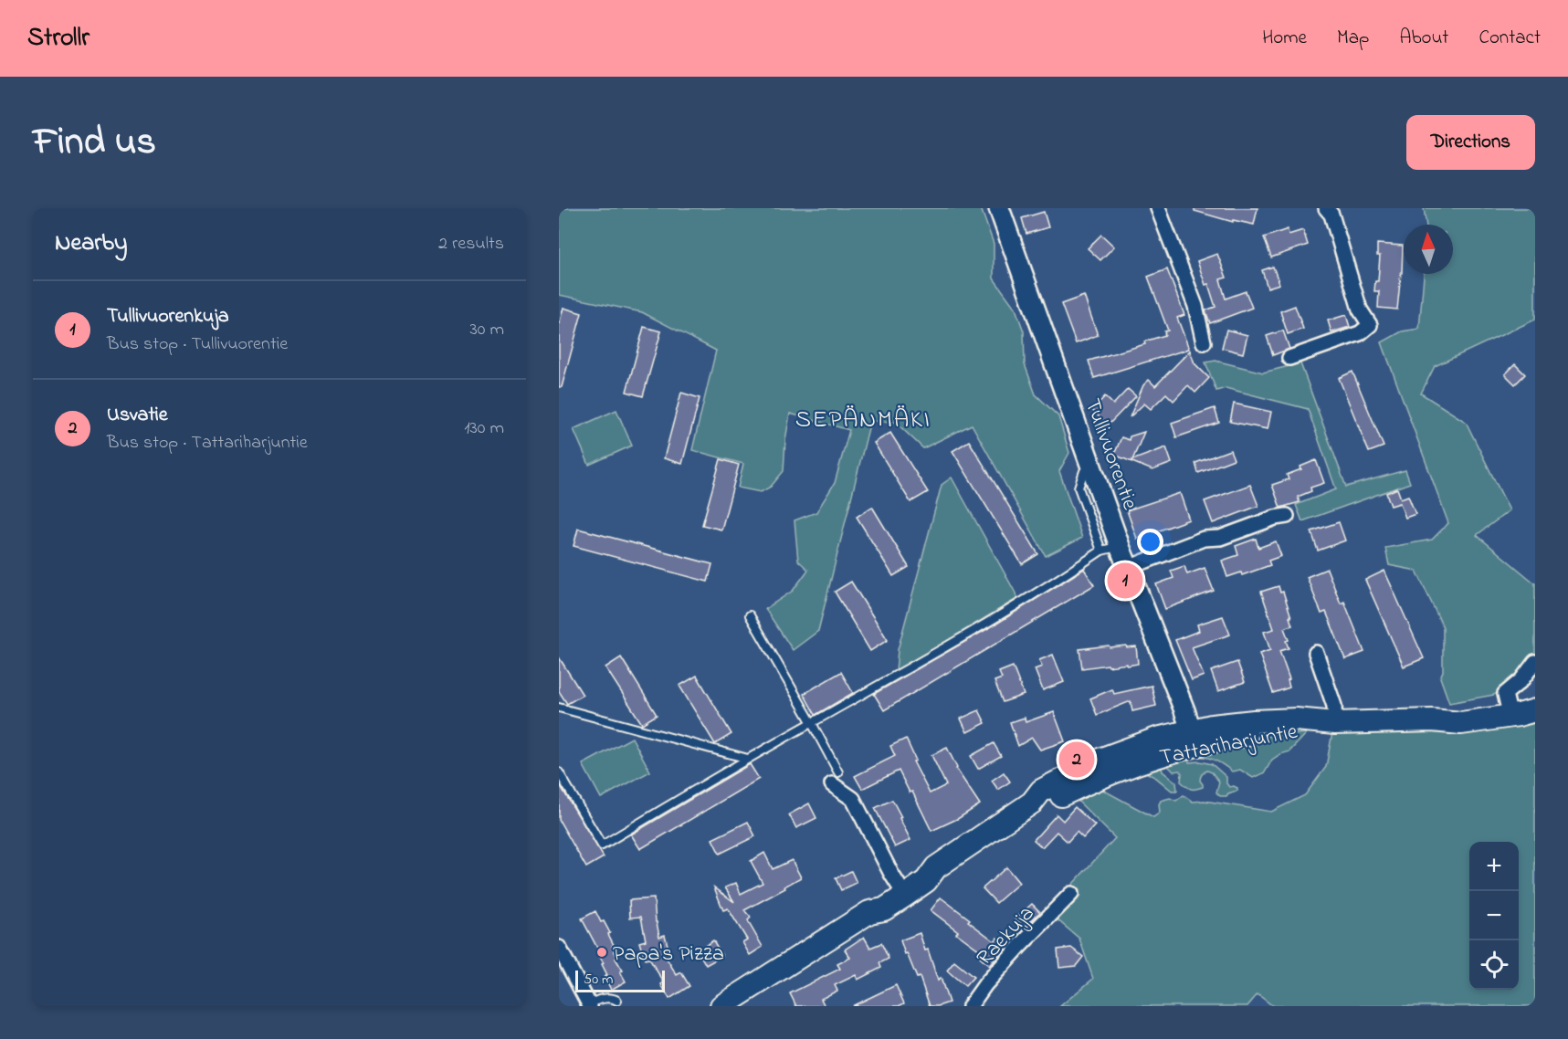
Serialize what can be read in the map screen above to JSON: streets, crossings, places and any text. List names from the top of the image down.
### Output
{
  "streets": {
    "main road": ["Tullivuorentie", "Tattariharjuntie"],
    "street": ["Raekuja"]
  },
  "crossings": [
    ["Tullivuorentie", "Tattariharjuntie"]
  ],
  "districts": ["SEPÄNMÄKI"],
  "places": ["Papa's Pizza"],
  "scale_bar": "50 m",
  "north": "top",
  "page": {
    "header": "Strollr",
    "nav": [
      "Home",
      "Map",
      "About",
      "Contact"
    ],
    "title": "Find us",
    "buttons": "Directions",
    "heading": ["Nearby", "2 results"],
    "list": [
      {
        "mark": "1",
        "name": "Tullivuorenkuja",
        "note": "Bus stop · Tullivuorentie",
        "value": "30 m"
      },
      {
        "mark": "2",
        "name": "Usvatie",
        "note": "Bus stop · Tattariharjuntie",
        "value": "130 m"
      }
    ],
    "pins": ["1", "2"],
    "map_buttons": ["+", "−"],
    "scale": "50 m"
  }
}
